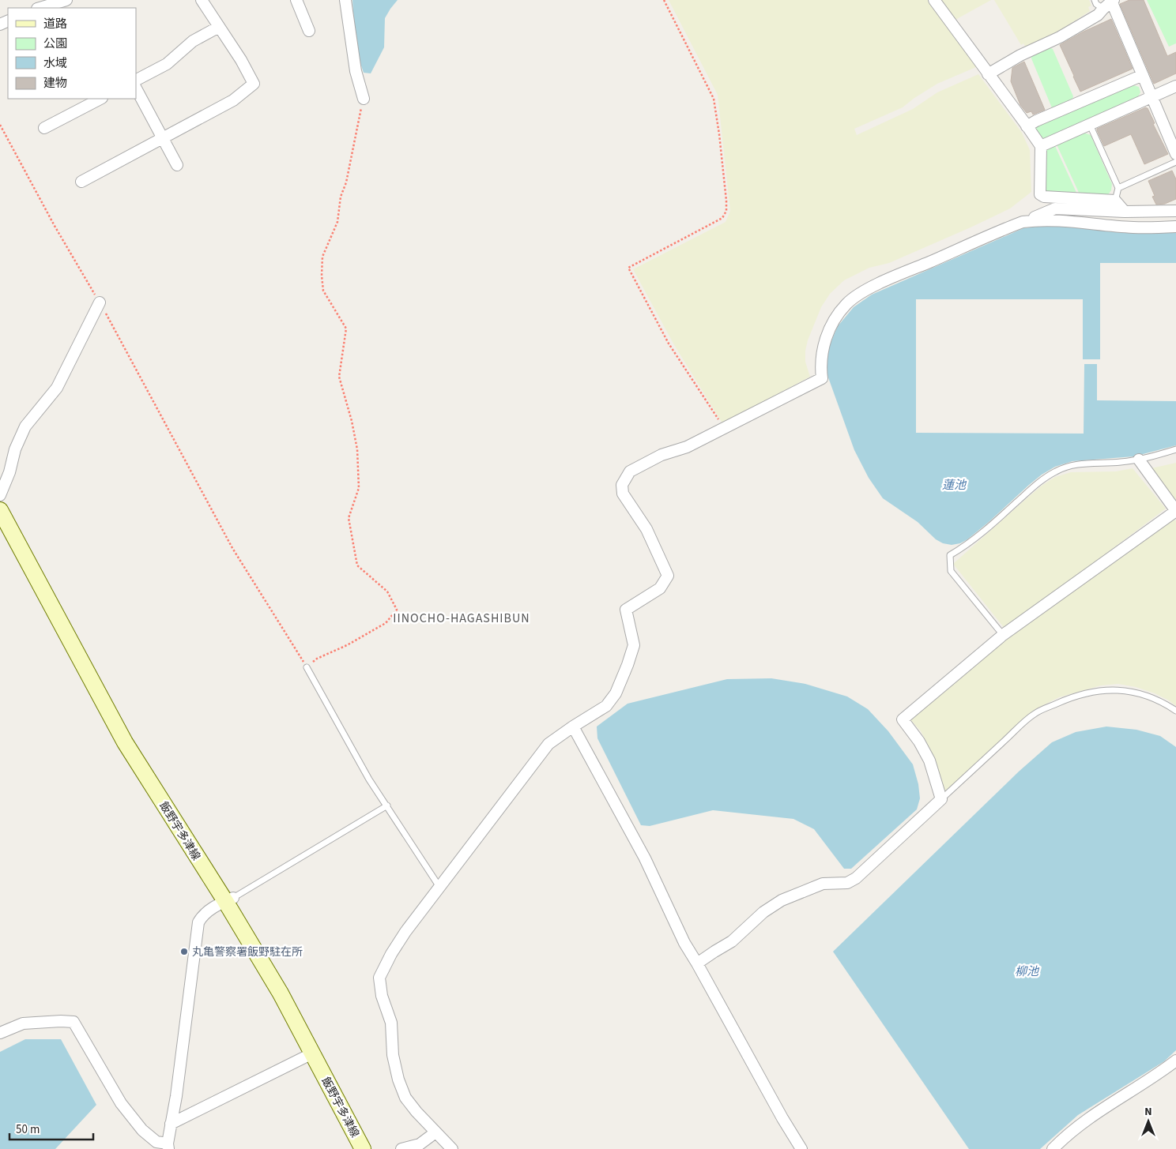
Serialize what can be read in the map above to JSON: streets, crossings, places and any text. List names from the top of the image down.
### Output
{
  "streets": {
    "main road": ["飯野宇多津線"]
  },
  "districts": ["IINOCHO-HAGASHIBUN"],
  "water": ["蓮池", "柳池"],
  "places": ["丸亀警察署飯野駐在所"],
  "legend": [
    "道路",
    "公園",
    "水域",
    "建物"
  ],
  "scale_bar": "50 m",
  "north": "top"
}
